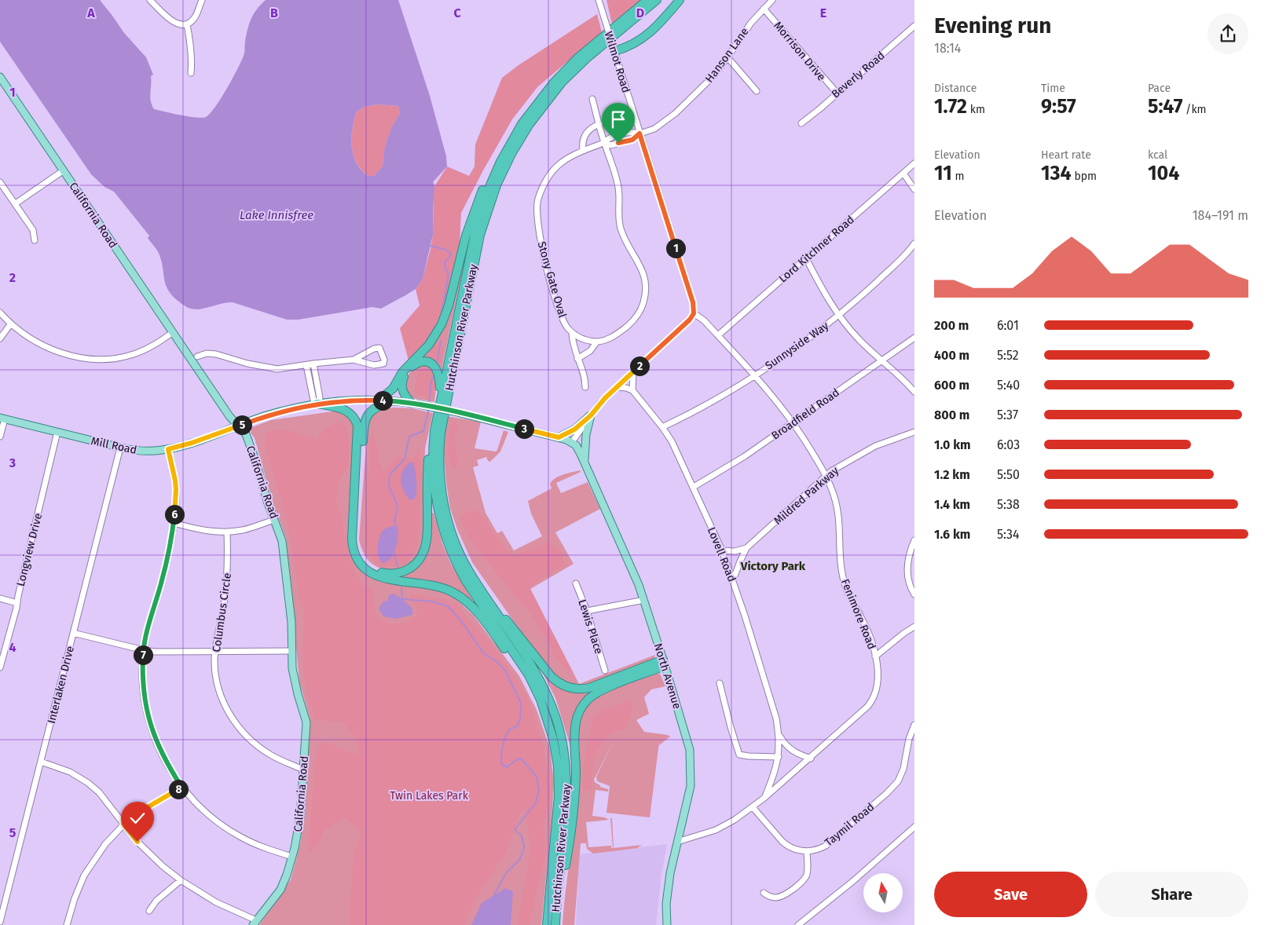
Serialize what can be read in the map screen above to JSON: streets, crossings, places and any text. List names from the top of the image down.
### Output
{
  "streets": {
    "highway": ["Hutchinson River Parkway"],
    "main road": ["California Road", "Mill Road", "North Avenue"],
    "street": [
      "Morrison Drive",
      "Hanson Lane",
      "Wilmot Road",
      "Beverly Road",
      "Lord Kitchner Road",
      "Stony Gate Oval",
      "Sunnyside Way",
      "Broadfield Road",
      "Mildred Parkway",
      "Longview Drive",
      "Lovell Road",
      "Columbus Circle",
      "Fenimore Road",
      "Lewis Place",
      "Interlaken Drive",
      "Taymil Road"
    ]
  },
  "crossings": [
    ["Morrison Drive", "Hanson Lane"],
    ["Morrison Drive", "Beverly Road"],
    ["Hanson Lane", "Wilmot Road"],
    ["Hanson Lane", "Stony Gate Oval"],
    ["Wilmot Road", "Stony Gate Oval"],
    ["Wilmot Road", "Fenimore Road"],
    ["California Road", "Mill Road"],
    ["California Road", "Columbus Circle"],
    ["Lord Kitchner Road", "Fenimore Road"],
    ["Sunnyside Way", "Lovell Road"],
    ["Sunnyside Way", "Fenimore Road"],
    ["Broadfield Road", "Lovell Road"],
    ["Broadfield Road", "Fenimore Road"],
    ["Mill Road", "Longview Drive"],
    ["Mill Road", "North Avenue"],
    ["Mill Road", "Interlaken Drive"],
    ["Mildred Parkway", "Lovell Road"],
    ["Mildred Parkway", "Fenimore Road"],
    ["Lovell Road", "Fenimore Road"],
    ["Lovell Road", "North Avenue"]
  ],
  "districts": ["Victory Park"],
  "water": ["Lake Innisfree"],
  "parks": ["Twin Lakes Park"],
  "north": "top",
  "page": {
    "heading": ["Evening run", "18:14"],
    "stats": [
      ["Distance", "1.72 km"],
      ["Time", "9:57"],
      ["Pace", "5:47 /km"],
      ["Elevation", "11 m"],
      ["Heart rate", "134 bpm"],
      ["kcal", "104"]
    ],
    "chart": ["Elevation", "184–191 m"],
    "pins": [
      "1",
      "2",
      "4",
      "5",
      "3",
      "6",
      "7",
      "8"
    ],
    "list": [
      {
        "name": "200 m",
        "note": "6:01"
      },
      {
        "name": "400 m",
        "note": "5:52"
      },
      {
        "name": "600 m",
        "note": "5:40"
      },
      {
        "name": "800 m",
        "note": "5:37"
      },
      {
        "name": "1.0 km",
        "note": "6:03"
      },
      {
        "name": "1.2 km",
        "note": "5:50"
      },
      {
        "name": "1.4 km",
        "note": "5:38"
      },
      {
        "name": "1.6 km",
        "note": "5:34"
      }
    ],
    "buttons": ["Save", "Share"]
  },
  "grid": {
    "columns": [
      "A",
      "B",
      "C",
      "D",
      "E"
    ],
    "rows": [
      "1",
      "2",
      "3",
      "4",
      "5"
    ]
  }
}
